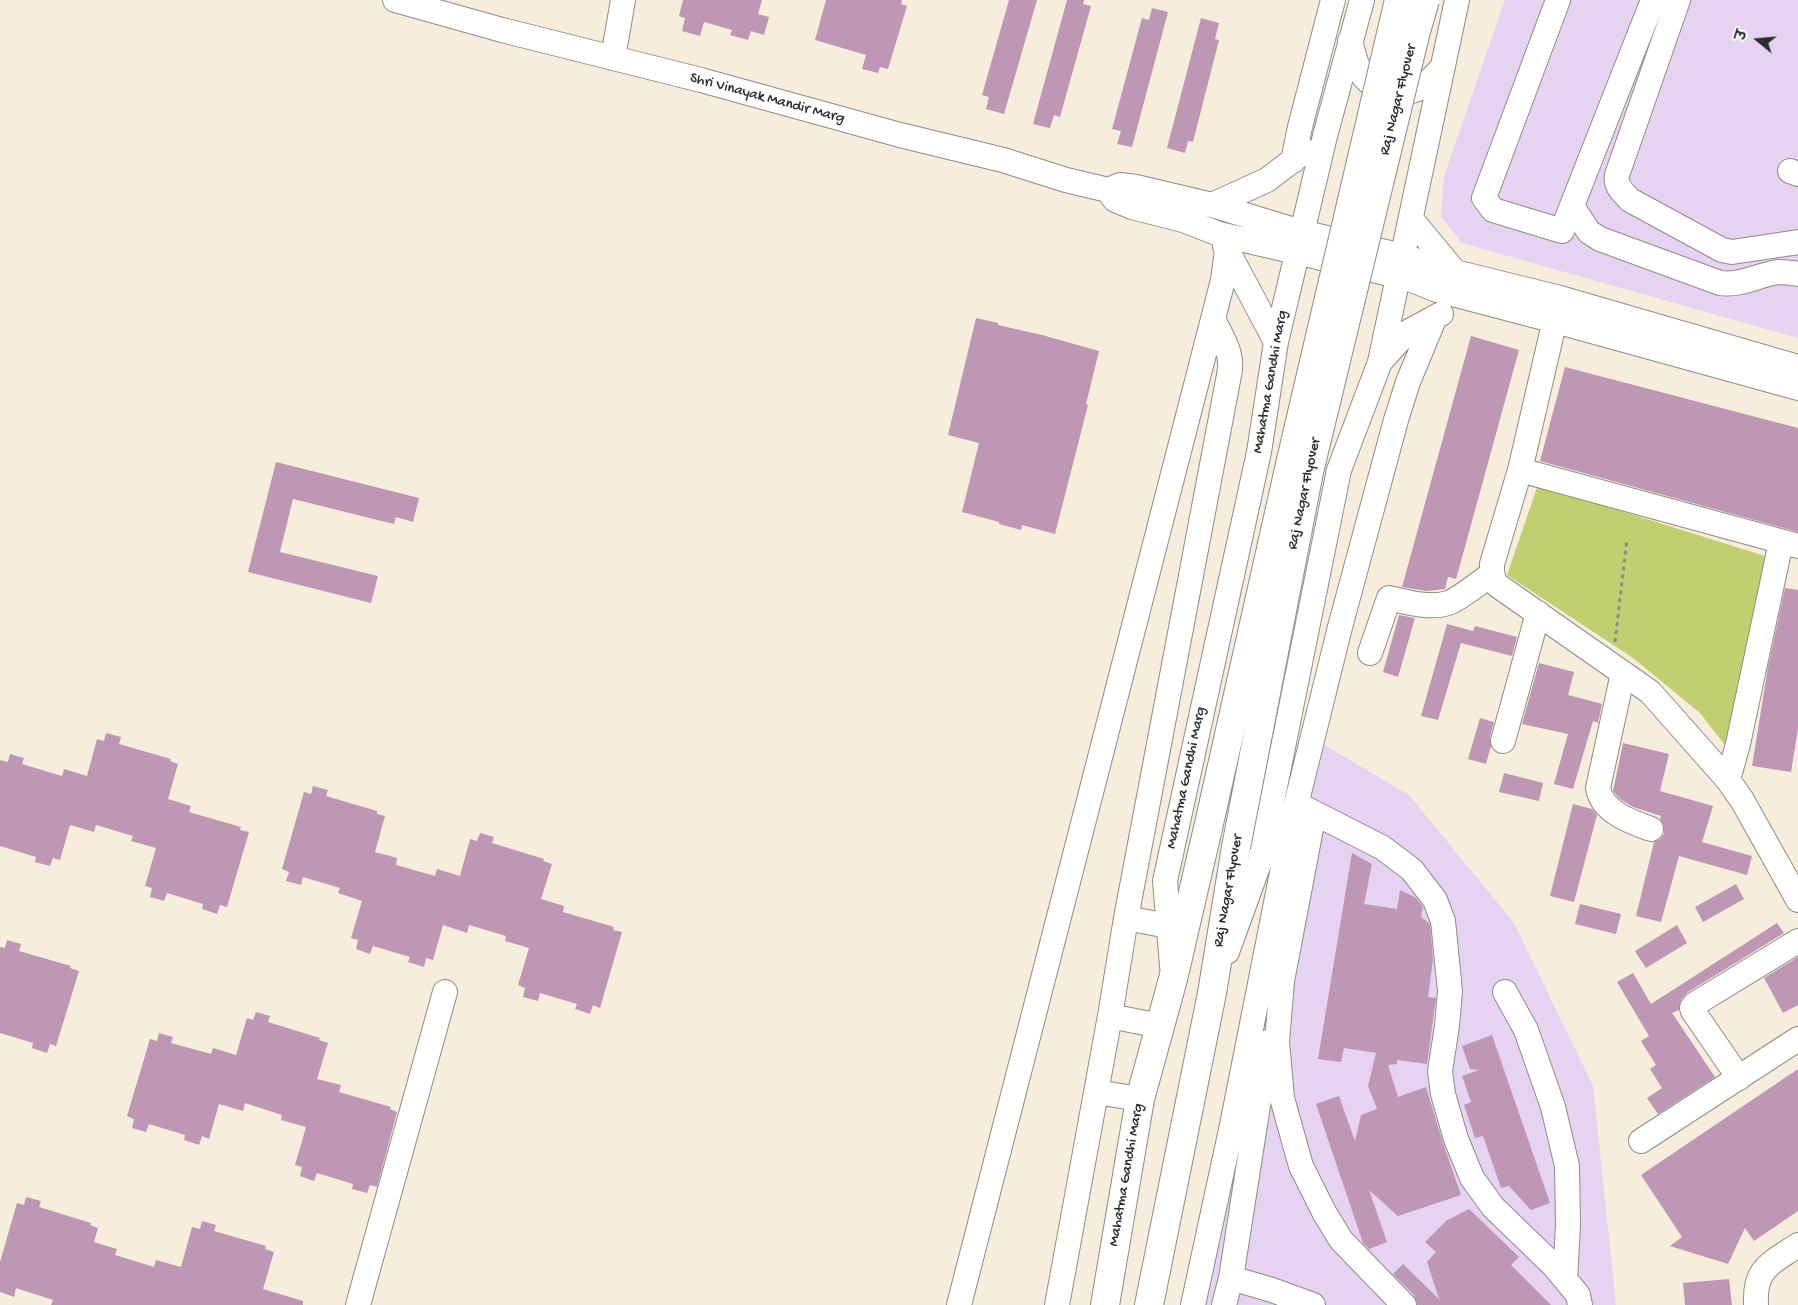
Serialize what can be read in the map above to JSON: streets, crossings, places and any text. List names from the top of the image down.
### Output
{
  "streets": {
    "main road": ["Raj Nagar Flyover", "Mahatma Gandhi Marg"],
    "street": ["Shri Vinayak Mandir Marg"]
  },
  "crossings": [
    ["Shri Vinayak Mandir Marg", "Mahatma Gandhi Marg"],
    ["Raj Nagar Flyover", "Mahatma Gandhi Marg"]
  ],
  "north": "left"
}
